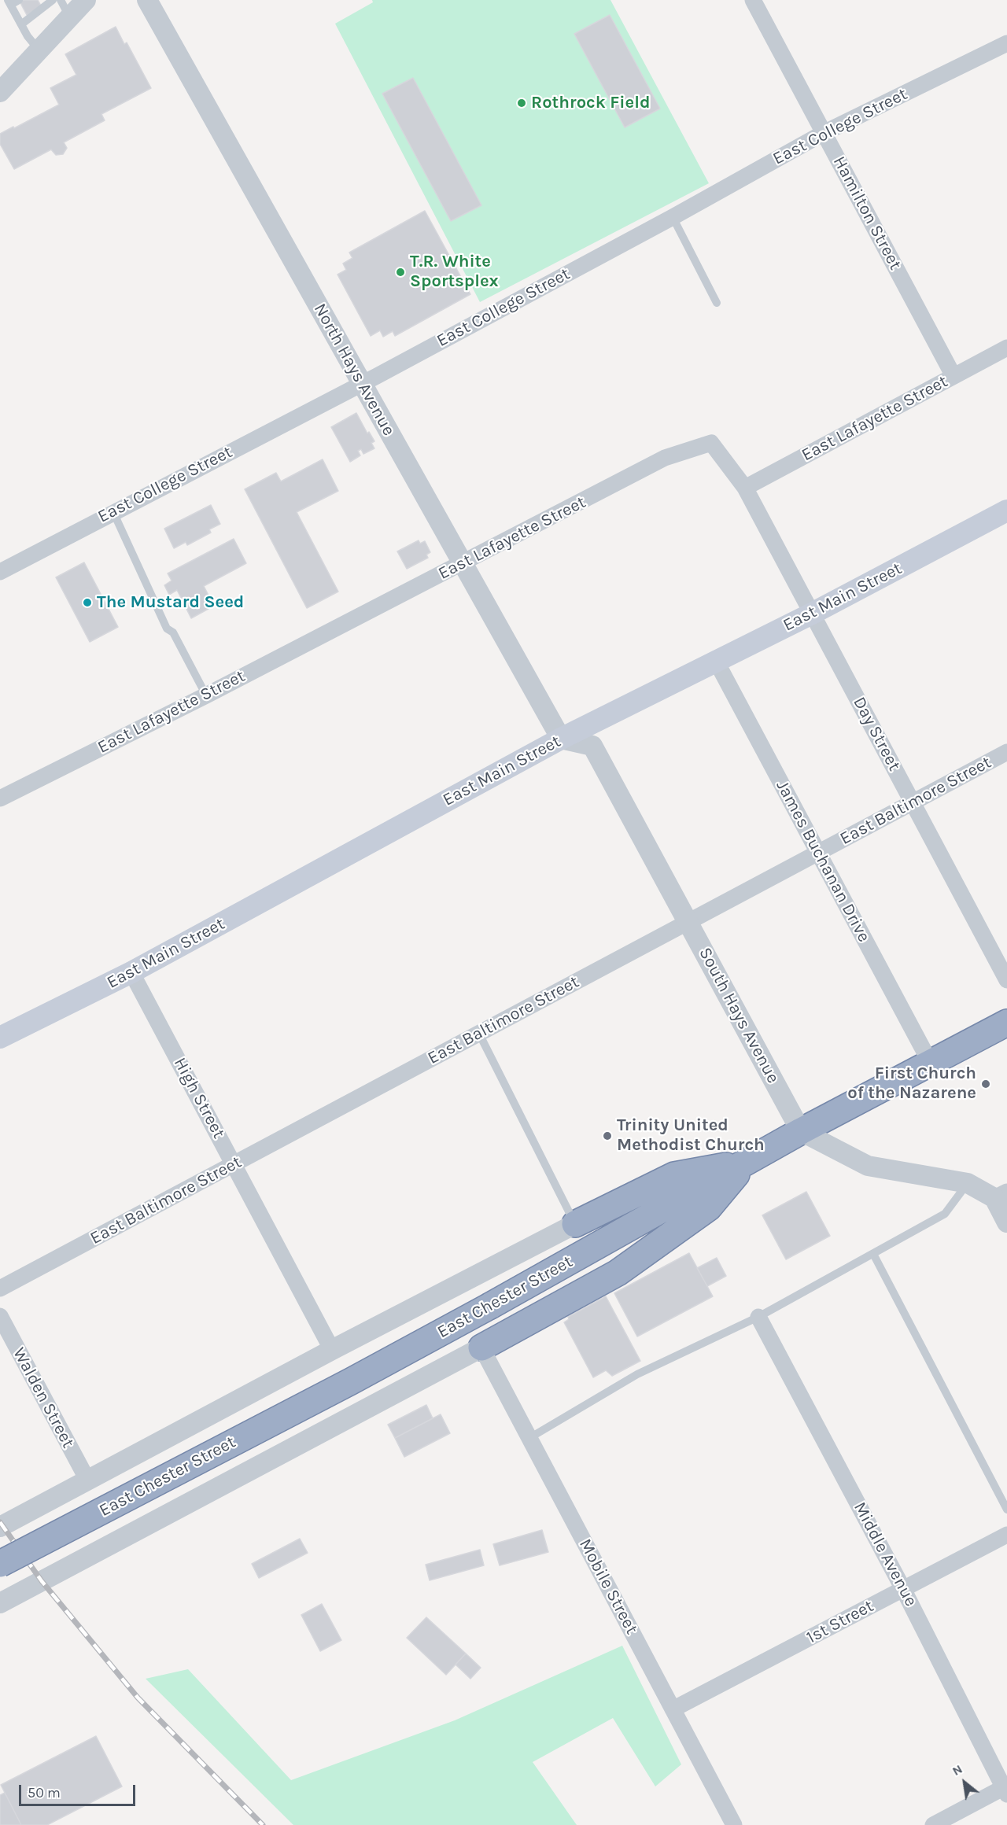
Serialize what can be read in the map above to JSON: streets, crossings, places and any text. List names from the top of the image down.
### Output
{
  "streets": {
    "highway": ["East Chester Street"],
    "main road": ["East Main Street"],
    "street": [
      "East College Street",
      "Hamilton Street",
      "North Hays Avenue",
      "East Lafayette Street",
      "Day Street",
      "East Baltimore Street",
      "James Buchanan Drive",
      "South Hays Avenue",
      "High Street",
      "Walden Street",
      "Middle Avenue",
      "Mobile Street",
      "1st Street"
    ]
  },
  "crossings": [
    ["East College Street", "Hamilton Street"],
    ["East College Street", "North Hays Avenue"],
    ["Hamilton Street", "East Lafayette Street"],
    ["North Hays Avenue", "East Lafayette Street"],
    ["North Hays Avenue", "East Main Street"],
    ["North Hays Avenue", "South Hays Avenue"],
    ["East Lafayette Street", "Day Street"],
    ["East Main Street", "Day Street"],
    ["East Main Street", "James Buchanan Drive"],
    ["East Main Street", "South Hays Avenue"],
    ["East Main Street", "High Street"],
    ["Day Street", "East Baltimore Street"],
    ["East Baltimore Street", "James Buchanan Drive"],
    ["East Baltimore Street", "South Hays Avenue"],
    ["East Baltimore Street", "High Street"],
    ["James Buchanan Drive", "East Chester Street"],
    ["South Hays Avenue", "East Chester Street"],
    ["Middle Avenue", "1st Street"],
    ["Mobile Street", "1st Street"]
  ],
  "places": [
    "Rothrock Field",
    "T.R. White Sportsplex",
    "The Mustard Seed",
    "First Church of the Nazarene",
    "Trinity United Methodist Church"
  ],
  "scale_bar": "50 m",
  "north": "top left"
}
